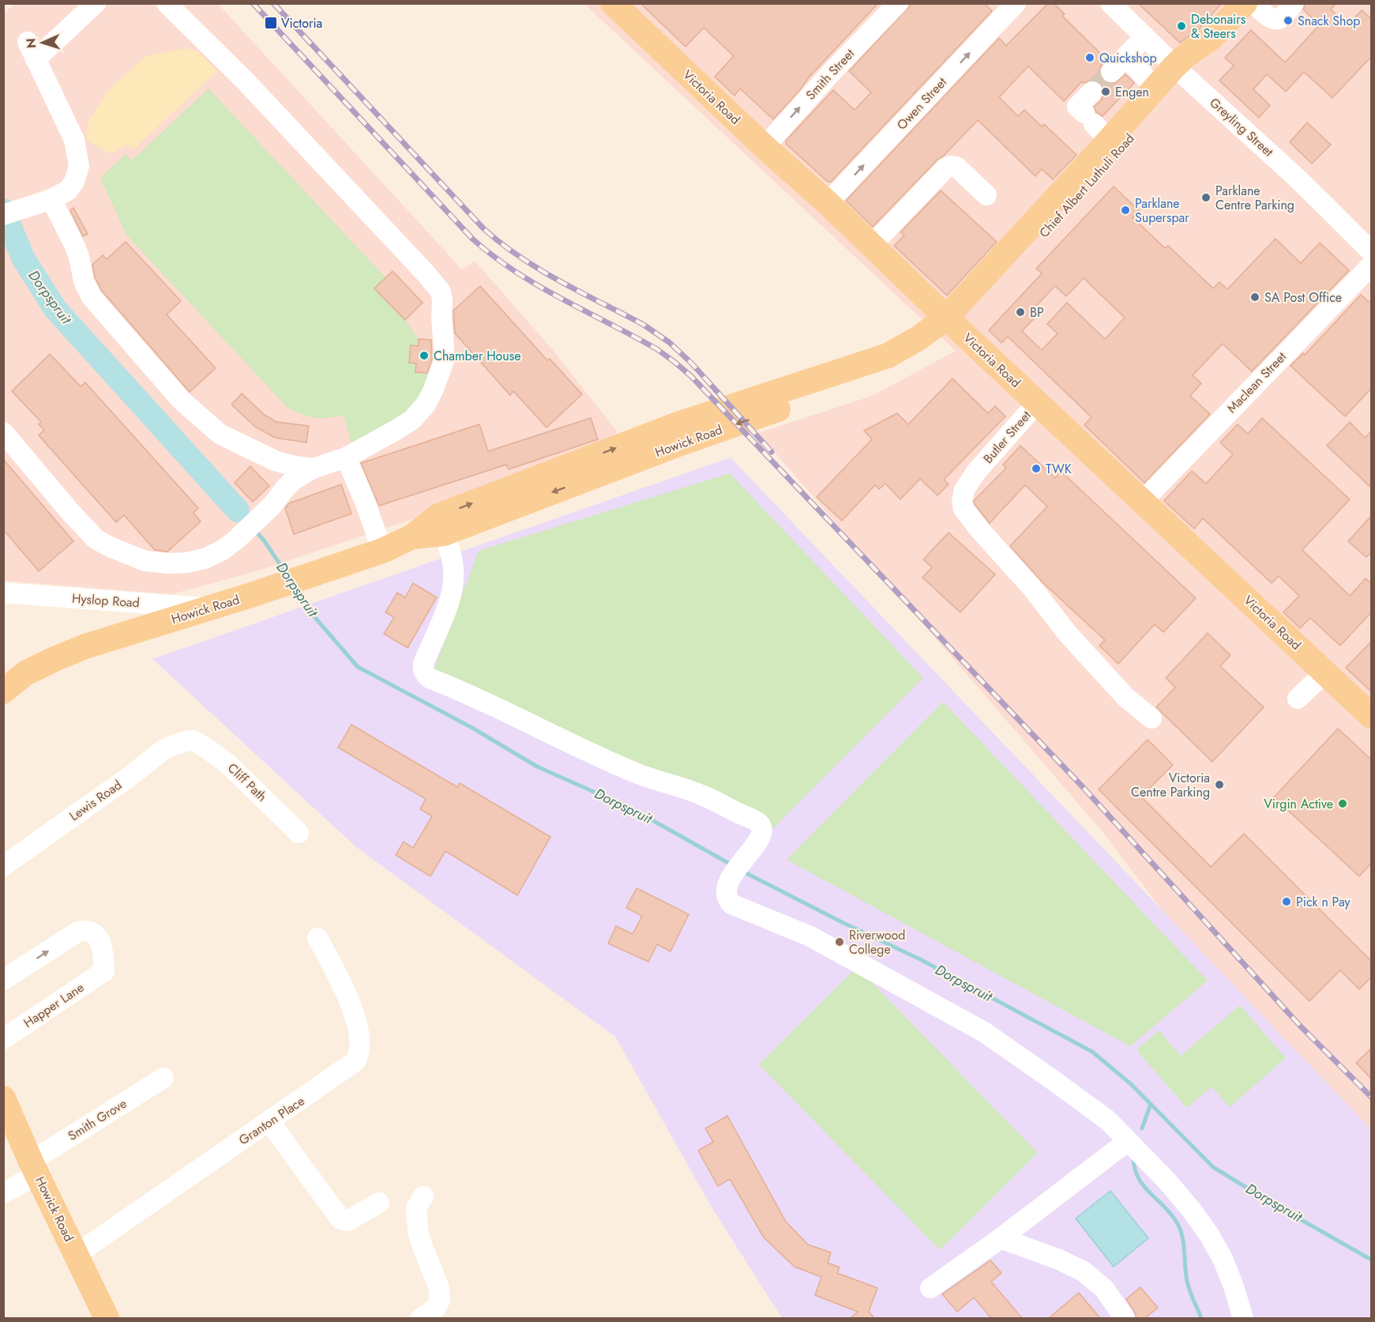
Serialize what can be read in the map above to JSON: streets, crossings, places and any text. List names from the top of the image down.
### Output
{
  "streets": {
    "main road": ["Victoria Road", "Chief Albert Luthuli Road", "Howick Road"],
    "street": [
      "Smith Street",
      "Owen Street",
      "Greyling Street",
      "Maclean Street",
      "Butler Street",
      "Hyslop Road",
      "Cliff Path",
      "Lewis Road",
      "Happer Lane",
      "Smith Grove",
      "Granton Place"
    ]
  },
  "crossings": [
    ["Smith Street", "Victoria Road"],
    ["Victoria Road", "Owen Street"],
    ["Victoria Road", "Chief Albert Luthuli Road"],
    ["Victoria Road", "Maclean Street"],
    ["Victoria Road", "Butler Street"],
    ["Victoria Road", "Howick Road"],
    ["Greyling Street", "Chief Albert Luthuli Road"],
    ["Chief Albert Luthuli Road", "Howick Road"],
    ["Howick Road", "Hyslop Road"],
    ["Howick Road", "Smith Grove"],
    ["Howick Road", "Granton Place"],
    ["Cliff Path", "Lewis Road"]
  ],
  "one_way": ["Smith Street", "Owen Street"],
  "water": ["Dorpspruit"],
  "places": {
    "other": [
      "Snack Shop",
      "Debonairs & Steers",
      "Quickshop",
      "Engen",
      "Parklane Centre Parking",
      "Parklane Superspar",
      "SA Post Office",
      "BP",
      "Chamber House",
      "TWK",
      "Victoria Centre Parking",
      "Virgin Active",
      "Pick n Pay",
      "Riverwood College"
    ],
    "transit": ["Victoria"]
  },
  "north": "left"
}
